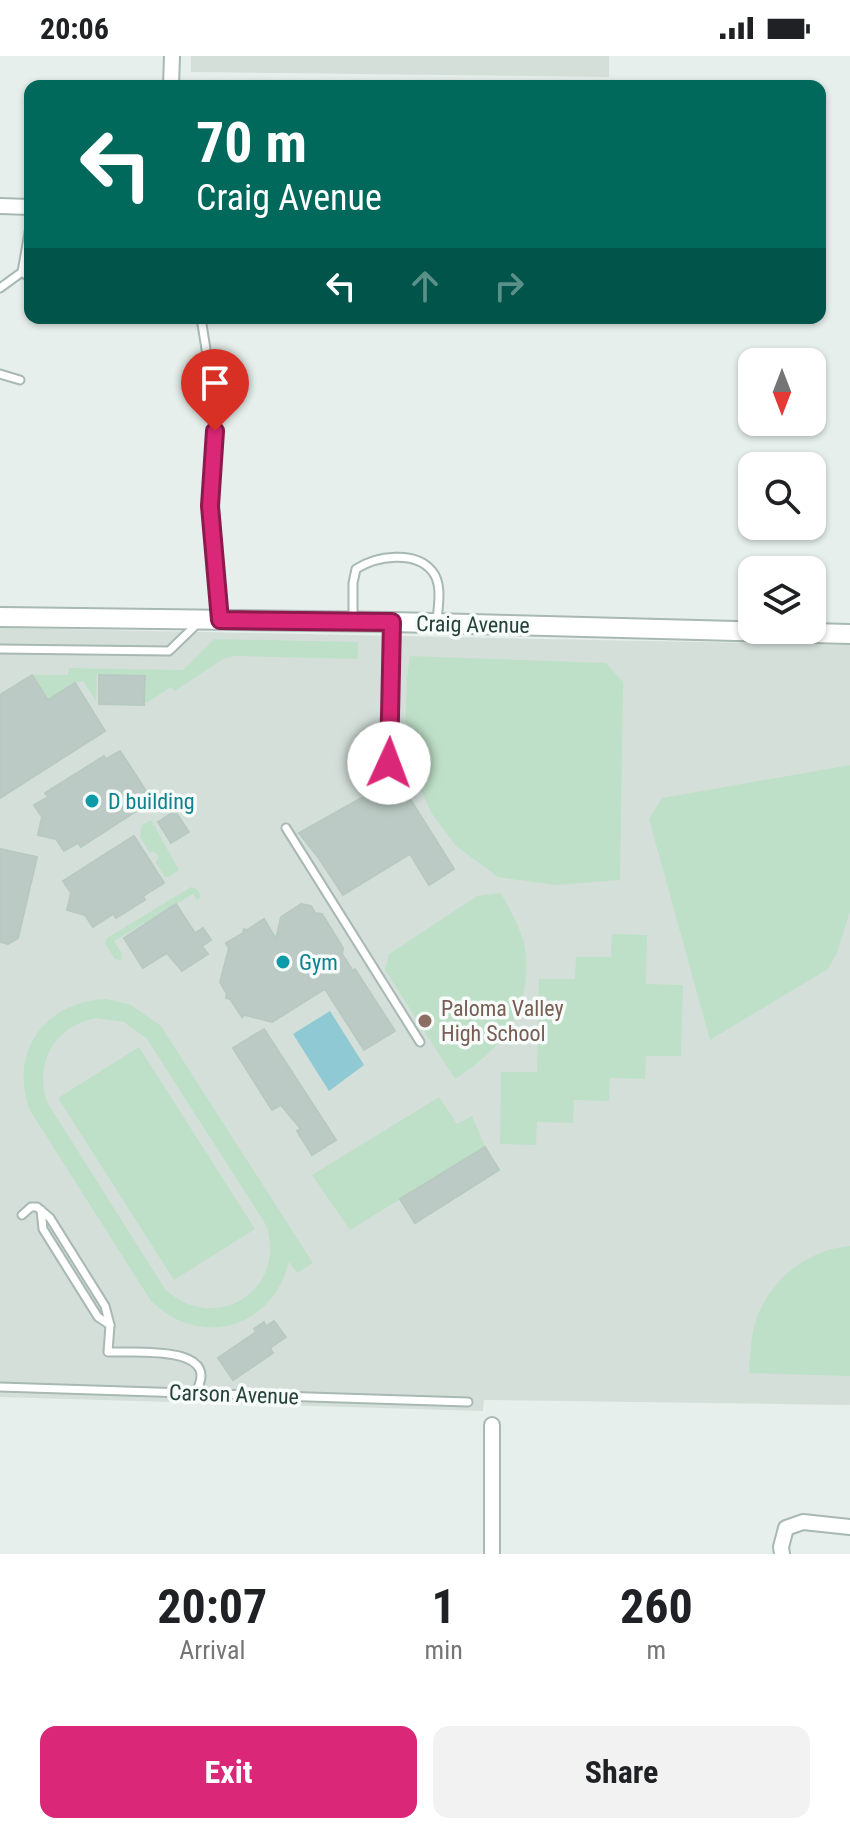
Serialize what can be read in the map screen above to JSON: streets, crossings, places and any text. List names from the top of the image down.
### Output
{
  "streets": {
    "street": ["Craig Avenue"],
    "lane": ["Carson Avenue"]
  },
  "places": ["D building", "Gym", "Paloma Valley High School"],
  "north": "bottom",
  "page": {
    "status": "20:06",
    "turn": ["70 m", "Craig Avenue"],
    "eta": [
      "20:07",
      "Arrival",
      "1",
      "min",
      "260",
      "m"
    ],
    "buttons": ["Exit", "Share"]
  }
}
